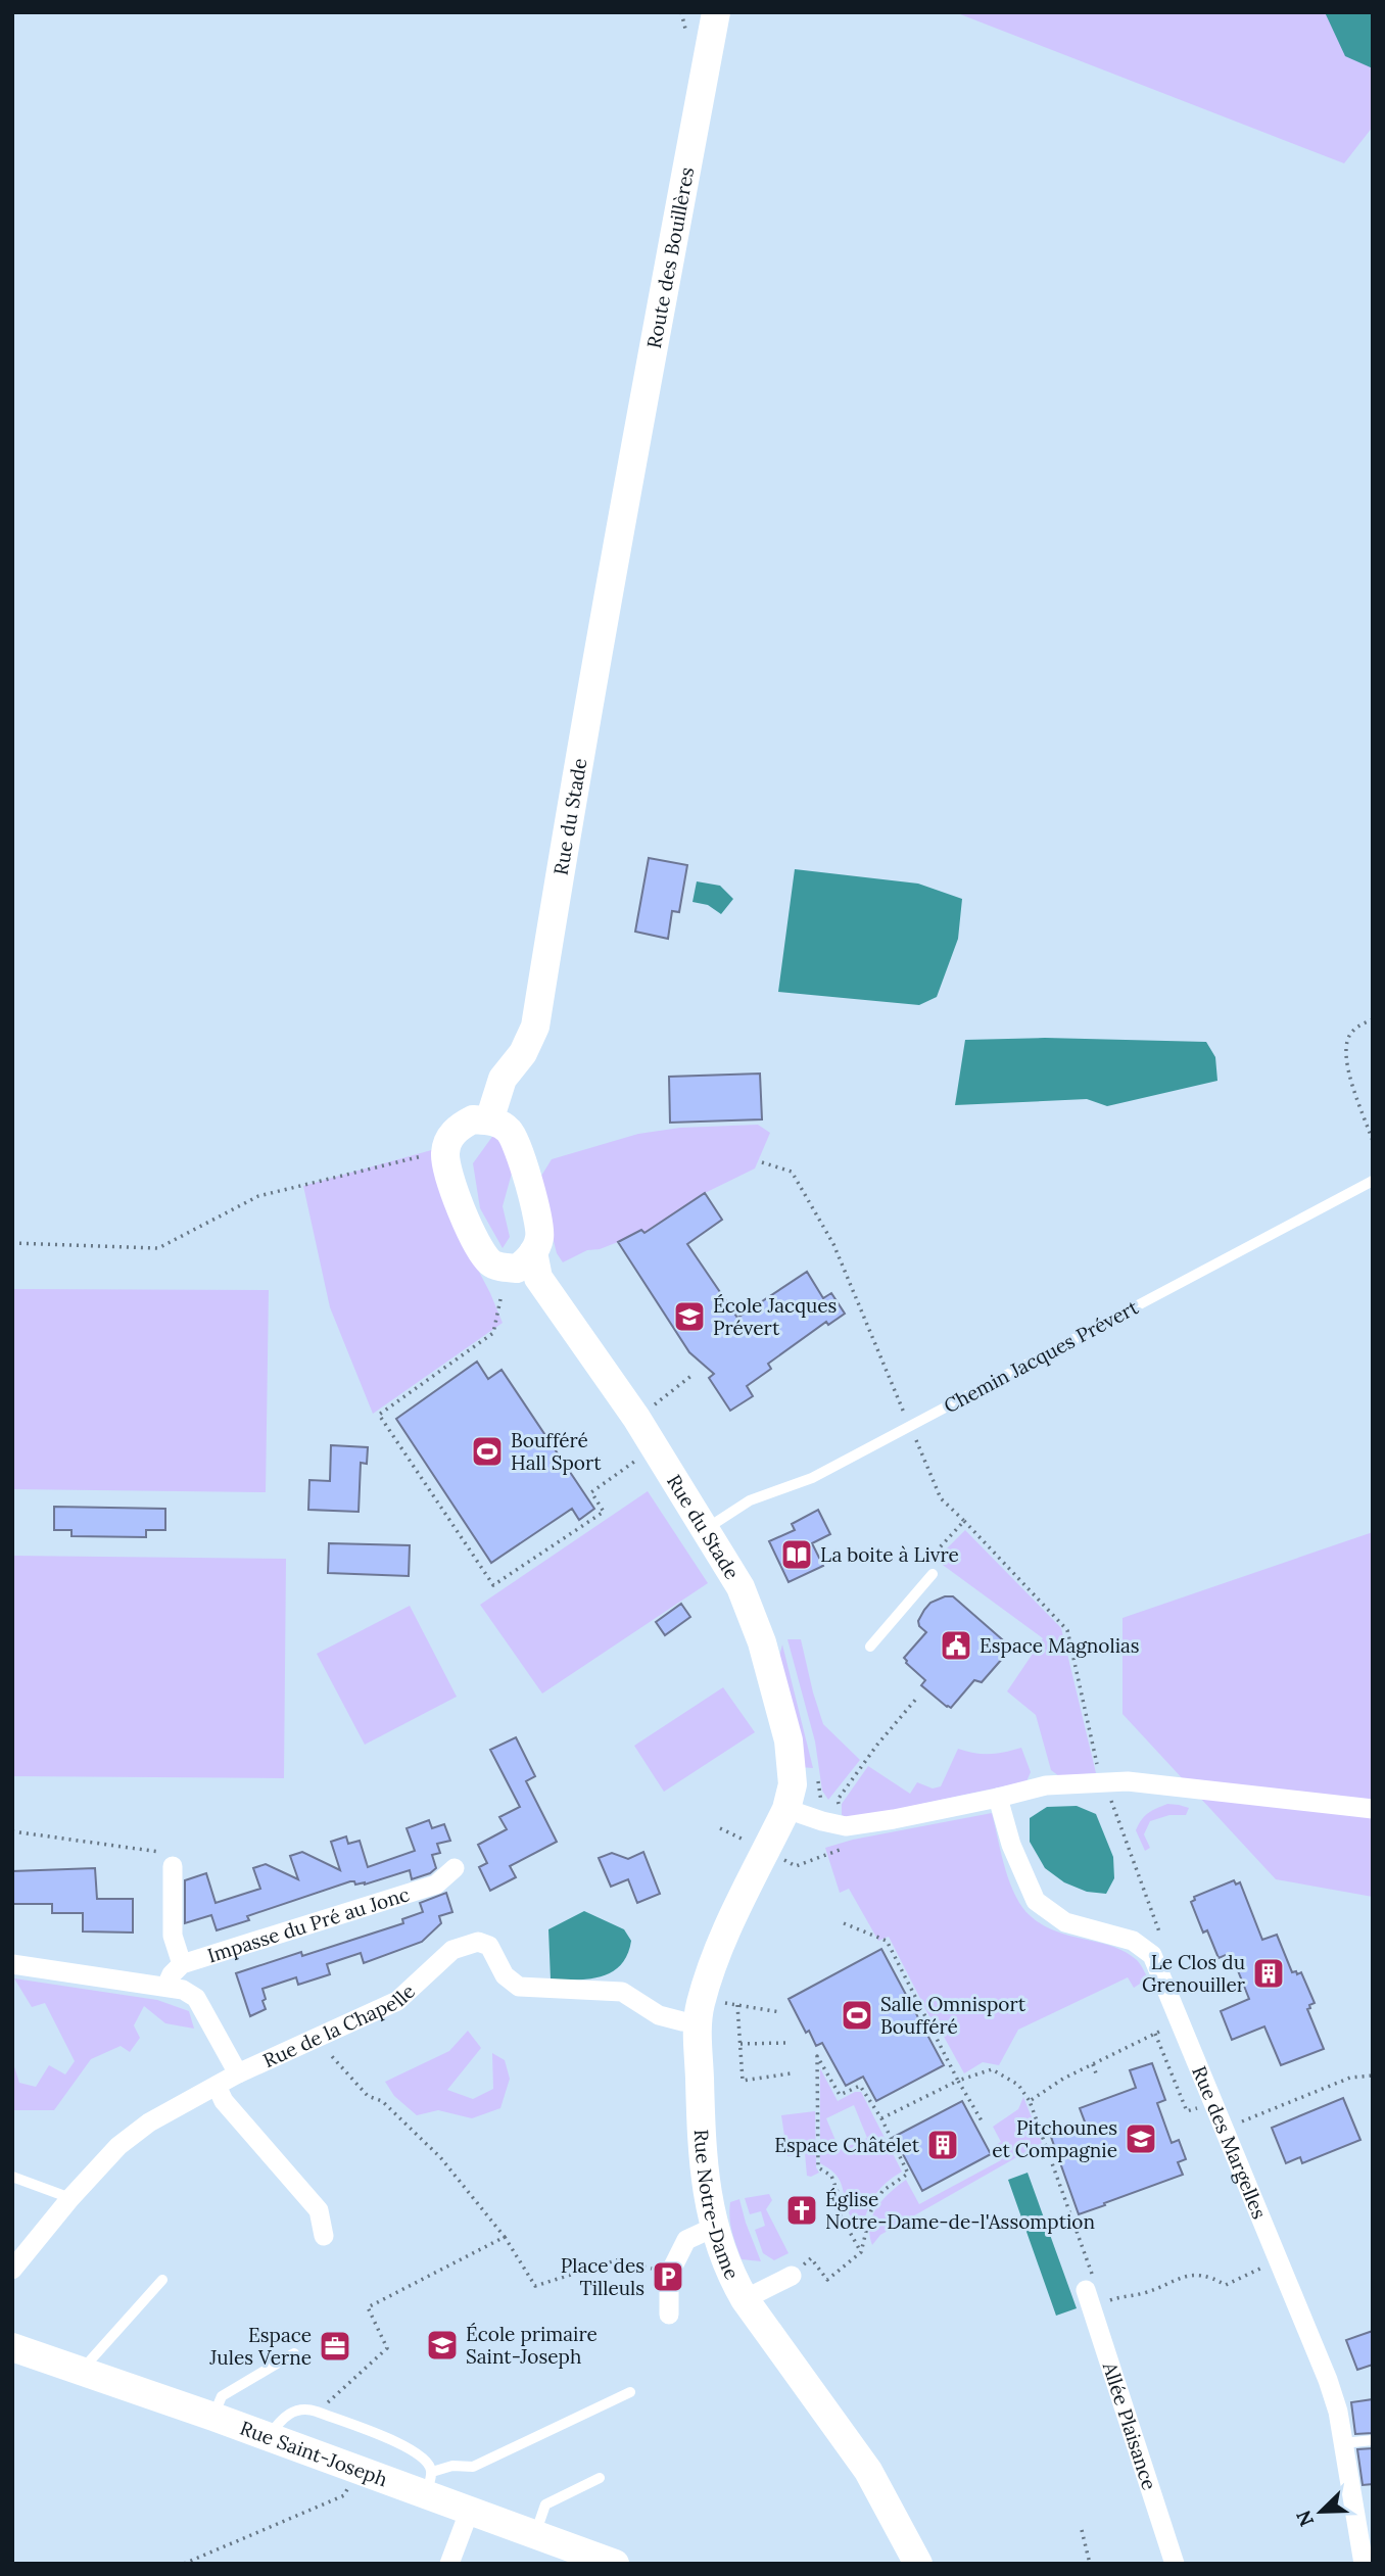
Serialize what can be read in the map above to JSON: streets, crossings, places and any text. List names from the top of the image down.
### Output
{
  "streets": {
    "street": [
      "Route des Bouillères",
      "Rue du Stade",
      "Impasse du Pré au Jonc",
      "Rue de la Chapelle",
      "Rue des Margelles",
      "Rue Notre-Dame",
      "Allée Plaisance",
      "Rue Saint-Joseph"
    ],
    "lane": ["Chemin Jacques Prévert"]
  },
  "crossings": [
    ["Route des Bouillères", "Rue du Stade"],
    ["Rue du Stade", "Chemin Jacques Prévert"],
    ["Rue du Stade", "Rue Notre-Dame"],
    ["Rue de la Chapelle", "Rue Notre-Dame"]
  ],
  "places": {
    "school or university": ["École Jacques Prévert", "Pitchounes et Compagnie", "École primaire Saint-Joseph"],
    "sports": ["Boufféré Hall Sport", "Salle Omnisport Boufféré"],
    "library": ["La boite à Livre"],
    "public building": ["Espace Magnolias"],
    "building": ["Le Clos du Grenouiller", "Espace Châtelet"],
    "church": ["Église Notre-Dame-de-l'Assomption"],
    "parking": ["Place des Tilleuls"],
    "office": ["Espace Jules Verne"]
  },
  "north": "bottom left"
}
